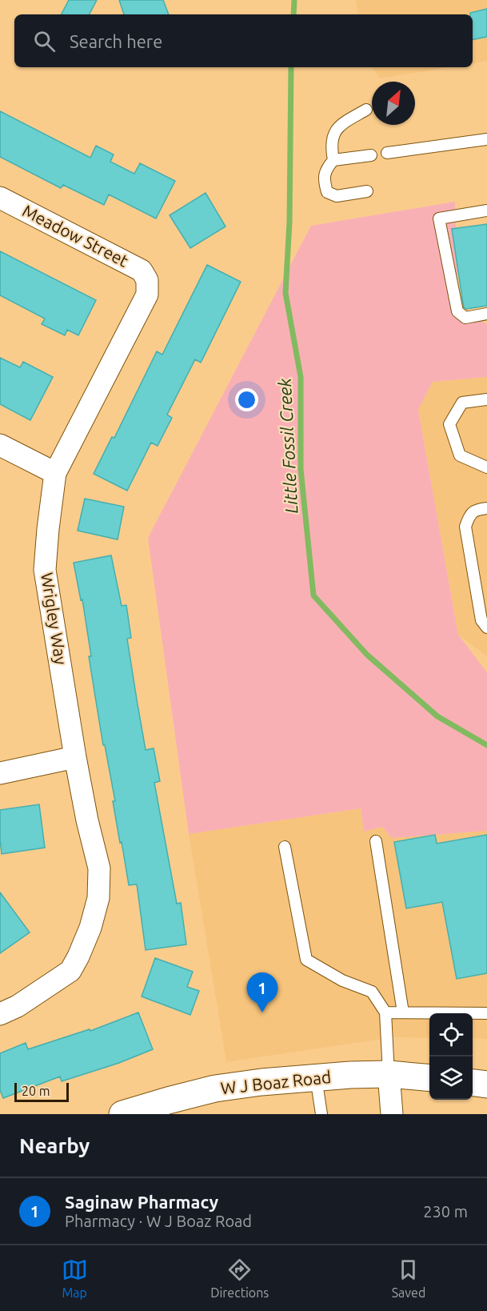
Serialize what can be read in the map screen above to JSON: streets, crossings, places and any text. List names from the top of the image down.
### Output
{
  "streets": {
    "main road": ["W J Boaz Road"],
    "street": ["Meadow Street", "Wrigley Way"]
  },
  "crossings": [
    ["Meadow Street", "Wrigley Way"]
  ],
  "water": ["Little Fossil Creek"],
  "scale_bar": "20 m",
  "north": "top right",
  "page": {
    "search": "Search here",
    "pins": "1",
    "scale": "20 m",
    "heading": "Nearby",
    "list": [
      {
        "mark": "1",
        "name": "Saginaw Pharmacy",
        "note": "Pharmacy · W J Boaz Road",
        "value": "230 m"
      }
    ],
    "nav": ["Map", "Directions", "Saved"]
  }
}
